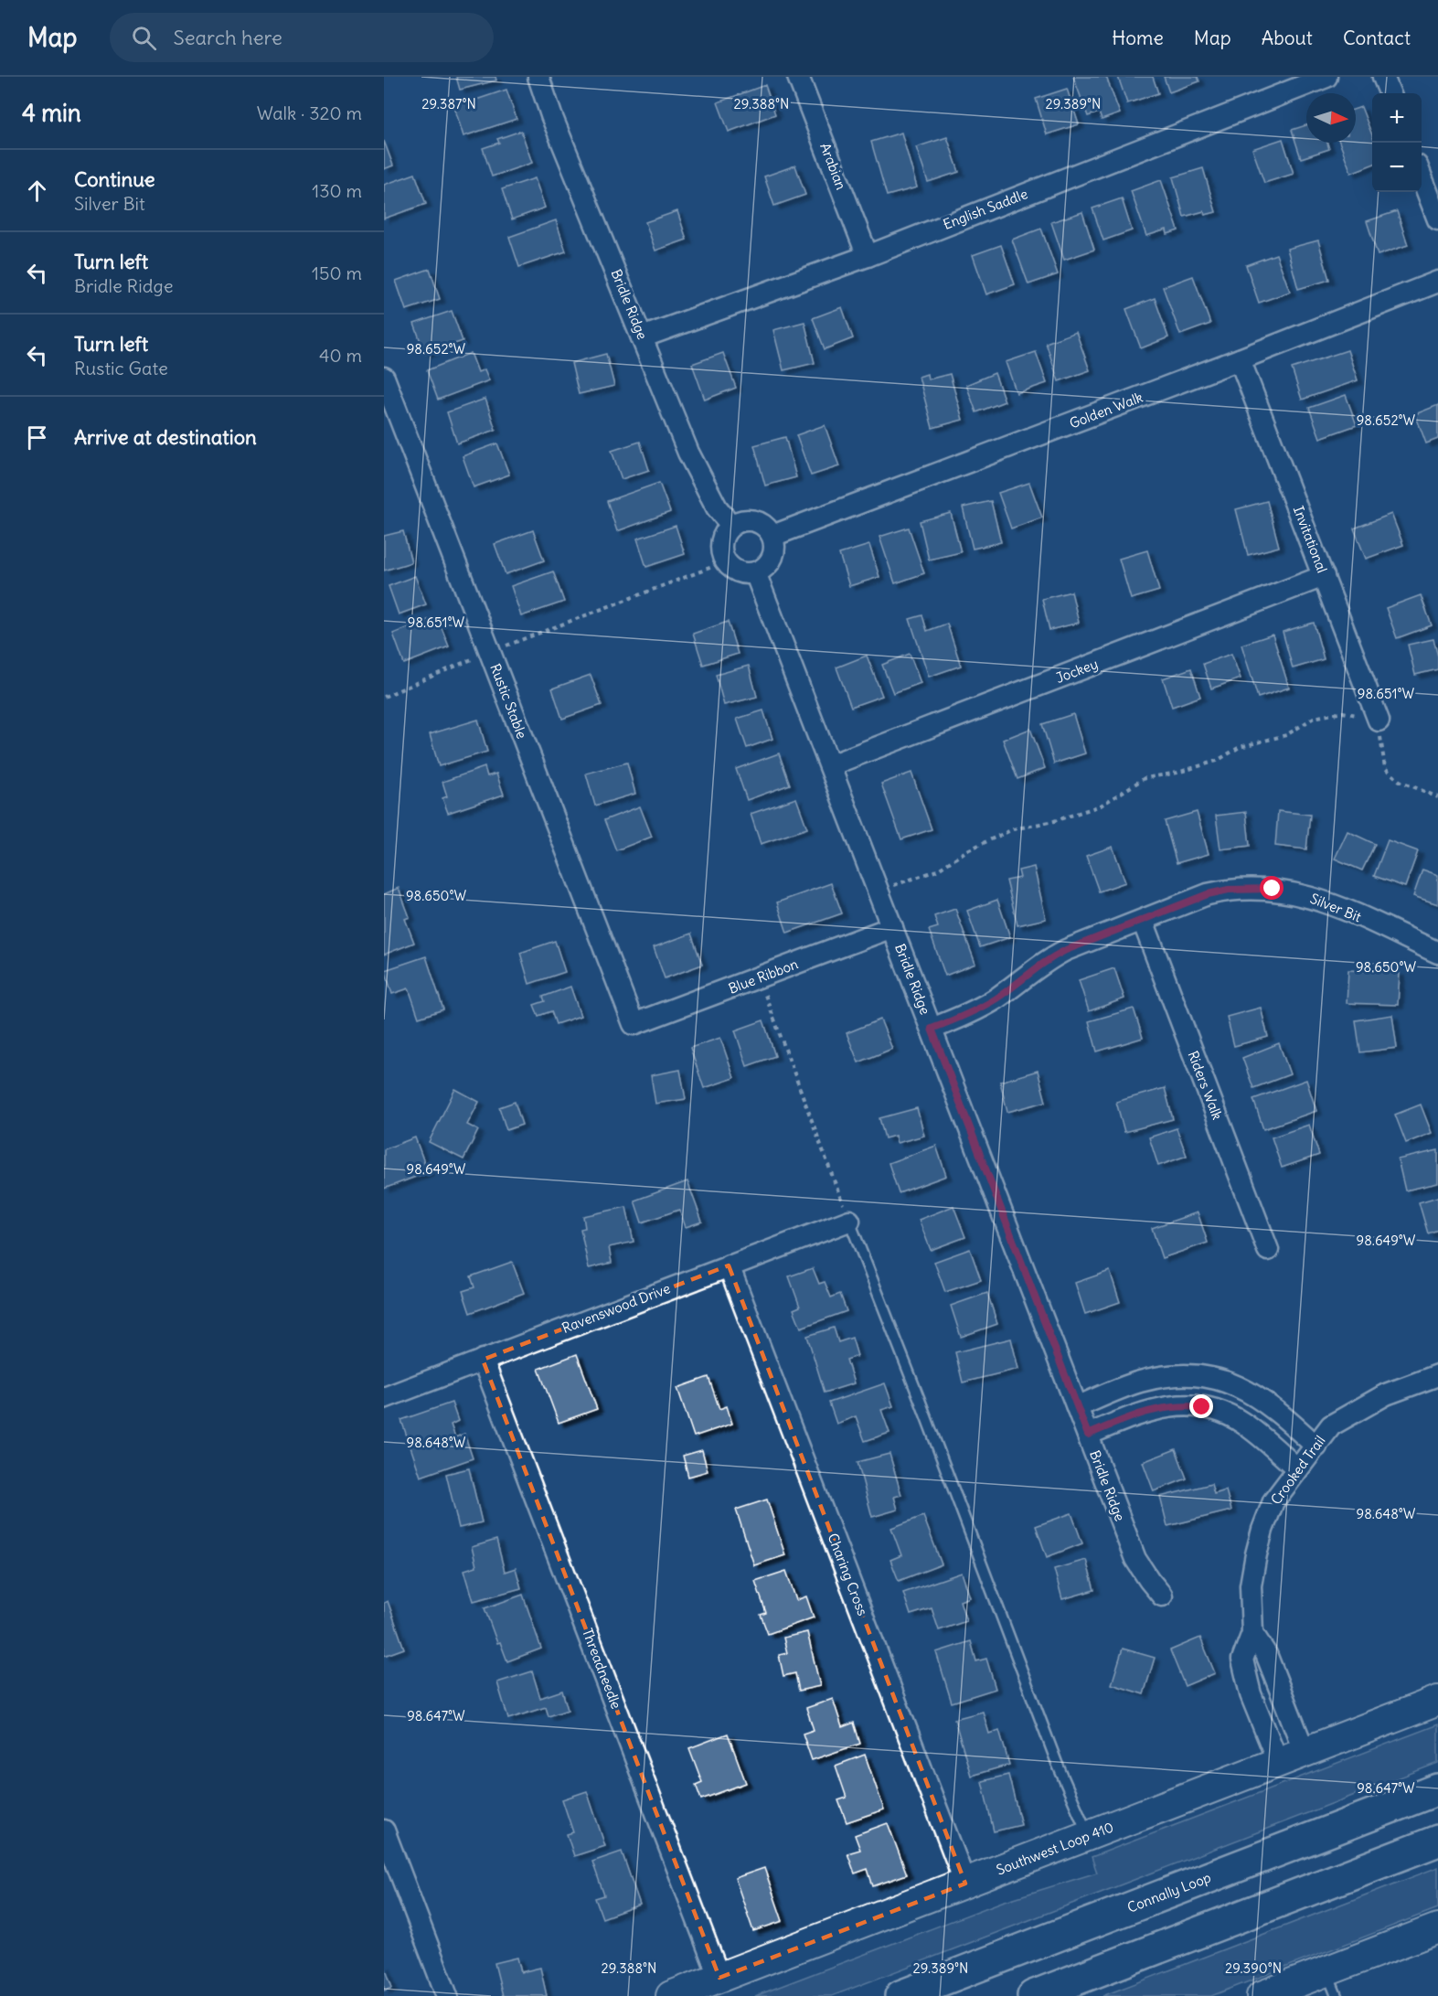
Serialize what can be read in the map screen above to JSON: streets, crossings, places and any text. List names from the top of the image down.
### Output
{
  "streets": {
    "highway": ["Connally Loop"],
    "main road": ["Southwest Loop 410"],
    "street": [
      "Arabian",
      "English Saddle",
      "Bridle Ridge",
      "Golden Walk",
      "Invitational",
      "Jockey",
      "Rustic Stable",
      "Silver Bit",
      "Blue Ribbon",
      "Riders Walk",
      "Ravenswood Drive",
      "Crooked Trail",
      "Charing Cross",
      "Threadneedle"
    ]
  },
  "crossings": [
    ["Arabian", "English Saddle"],
    ["English Saddle", "Bridle Ridge"],
    ["Bridle Ridge", "Golden Walk"],
    ["Bridle Ridge", "Jockey"],
    ["Bridle Ridge", "Silver Bit"],
    ["Bridle Ridge", "Blue Ribbon"],
    ["Golden Walk", "Invitational"],
    ["Invitational", "Jockey"],
    ["Rustic Stable", "Blue Ribbon"],
    ["Silver Bit", "Riders Walk"],
    ["Ravenswood Drive", "Charing Cross"],
    ["Ravenswood Drive", "Threadneedle"],
    ["Crooked Trail", "Southwest Loop 410"],
    ["Charing Cross", "Southwest Loop 410"],
    ["Threadneedle", "Southwest Loop 410"]
  ],
  "north": "right",
  "page": {
    "header": "Map",
    "search": "Search here",
    "nav": [
      "Home",
      "Map",
      "About",
      "Contact"
    ],
    "heading": ["4 min", "Walk · 320 m"],
    "map_buttons": ["+", "−"],
    "list": [
      ["Continue", "Silver Bit", "130 m"],
      ["Turn left", "Bridle Ridge", "150 m"],
      ["Turn left", "Rustic Gate", "40 m"],
      "Arrive at destination"
    ]
  },
  "coordinates": [
    "29.387°N",
    "29.388°N",
    "29.389°N",
    "98.652°W",
    "98.651°W",
    "98.650°W",
    "98.649°W",
    "98.648°W",
    "98.647°W",
    "29.390°N"
  ]
}
